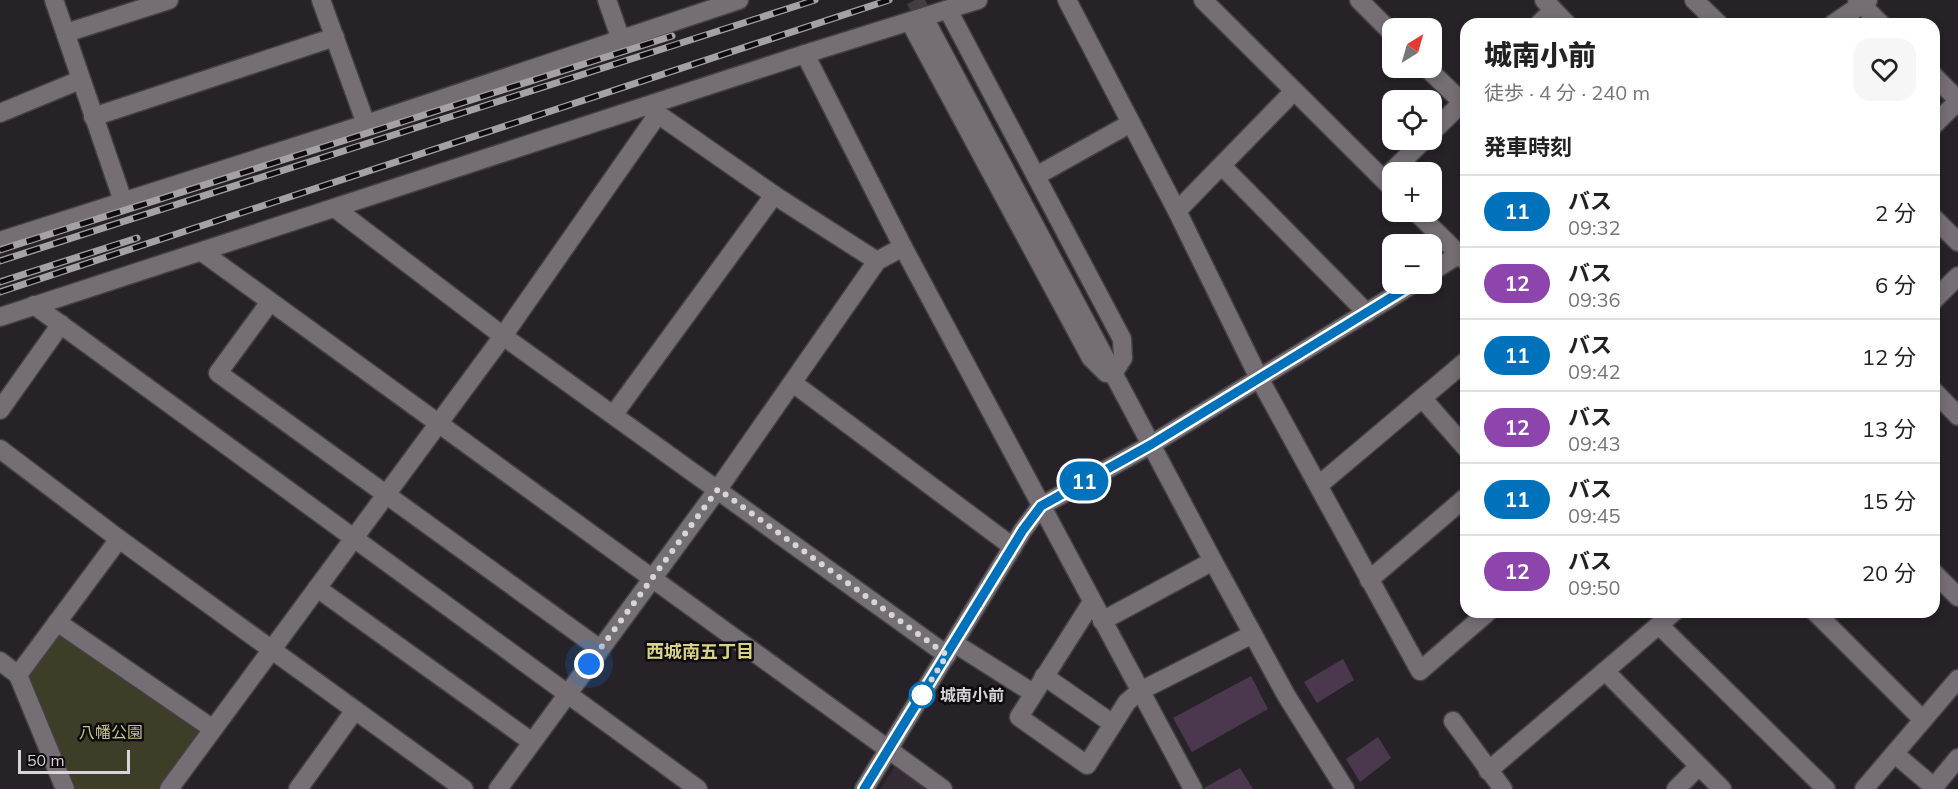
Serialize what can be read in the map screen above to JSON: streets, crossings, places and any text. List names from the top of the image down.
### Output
{
  "districts": ["西城南五丁目"],
  "parks": ["八幡公園"],
  "places": ["城南小前"],
  "lines": ["bus line 11"],
  "scale_bar": "50 m",
  "north": "top right",
  "page": {
    "on_map": "11",
    "map_buttons": ["+", "−"],
    "heading": [
      ["城南小前", "徒歩 · 4 分 · 240 m"],
      "発車時刻"
    ],
    "list": [
      {
        "mark": "11",
        "name": "バス",
        "note": "09:32",
        "value": "2 分"
      },
      {
        "mark": "12",
        "name": "バス",
        "note": "09:36",
        "value": "6 分"
      },
      {
        "mark": "11",
        "name": "バス",
        "note": "09:42",
        "value": "12 分"
      },
      {
        "mark": "12",
        "name": "バス",
        "note": "09:43",
        "value": "13 分"
      },
      {
        "mark": "11",
        "name": "バス",
        "note": "09:45",
        "value": "15 分"
      },
      {
        "mark": "12",
        "name": "バス",
        "note": "09:50",
        "value": "20 分"
      }
    ],
    "scale": "50 m"
  }
}
